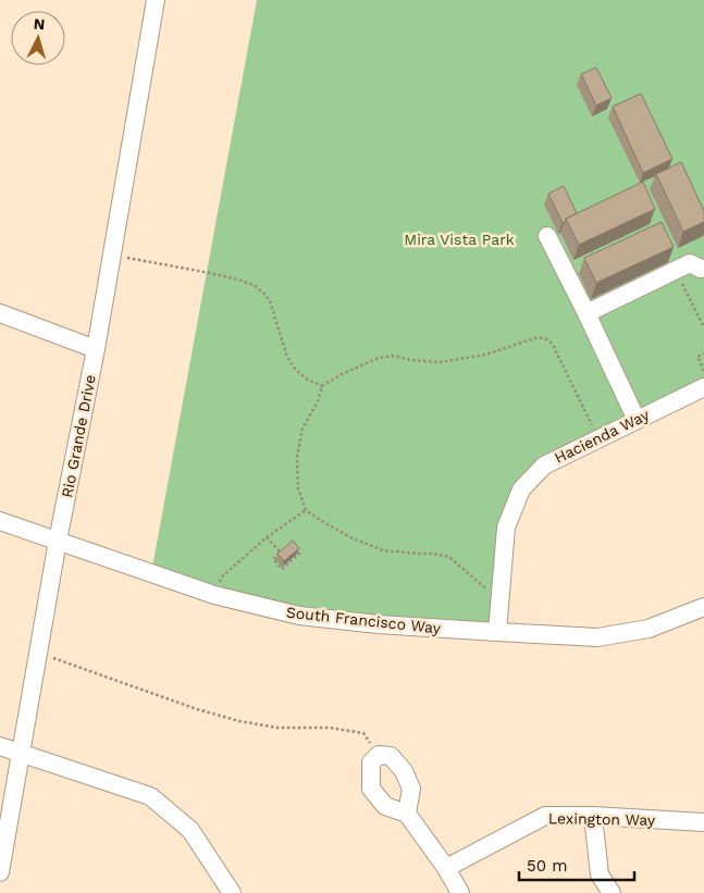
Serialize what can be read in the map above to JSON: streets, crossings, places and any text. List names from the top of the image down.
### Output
{
  "streets": {
    "street": [
      "Rio Grande Drive",
      "Hacienda Way",
      "South Francisco Way",
      "Lexington Way"
    ]
  },
  "crossings": [
    ["Rio Grande Drive", "South Francisco Way"],
    ["Hacienda Way", "South Francisco Way"]
  ],
  "parks": ["Mira Vista Park"],
  "scale_bar": "50 m",
  "north": "top"
}
